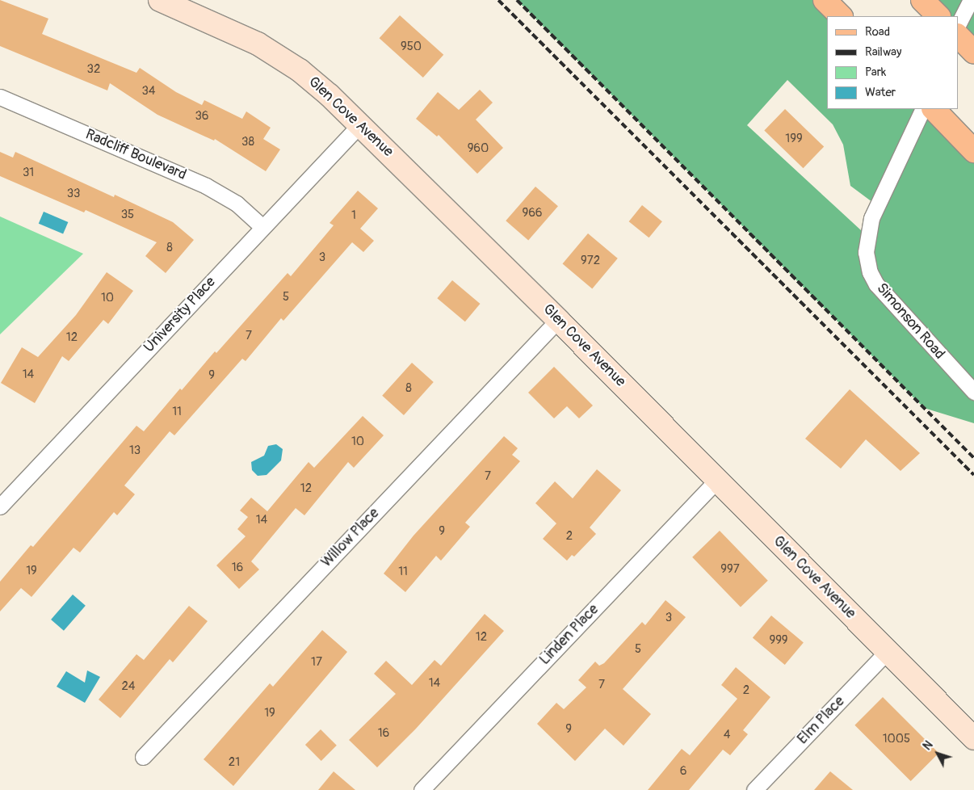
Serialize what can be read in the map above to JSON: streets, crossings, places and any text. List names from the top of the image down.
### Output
{
  "streets": {
    "main road": ["Glen Cove Avenue"],
    "street": [
      "Radcliff Boulevard",
      "University Place",
      "Simonson Road",
      "Willow Place",
      "Linden Place",
      "Elm Place"
    ]
  },
  "crossings": [
    ["Glen Cove Avenue", "University Place"],
    ["Glen Cove Avenue", "Willow Place"],
    ["Glen Cove Avenue", "Linden Place"],
    ["Glen Cove Avenue", "Elm Place"],
    ["Radcliff Boulevard", "University Place"]
  ],
  "house_numbers": [
    "950",
    "32",
    "34",
    "36",
    "199",
    "38",
    "960",
    "31",
    "33",
    "966",
    "35",
    "1",
    "8",
    "3",
    "972",
    "5",
    "10",
    "7",
    "12",
    "14",
    "9",
    "8",
    "11",
    "10",
    "13",
    "7",
    "12",
    "14",
    "9",
    "2",
    "16",
    "997",
    "19",
    "11",
    "3",
    "12",
    "999",
    "5",
    "17",
    "14",
    "7",
    "24",
    "2",
    "19",
    "9",
    "16",
    "4",
    "1005",
    "21",
    "6"
  ],
  "legend": [
    "Road",
    "Railway",
    "Park",
    "Water"
  ],
  "north": "top left"
}
